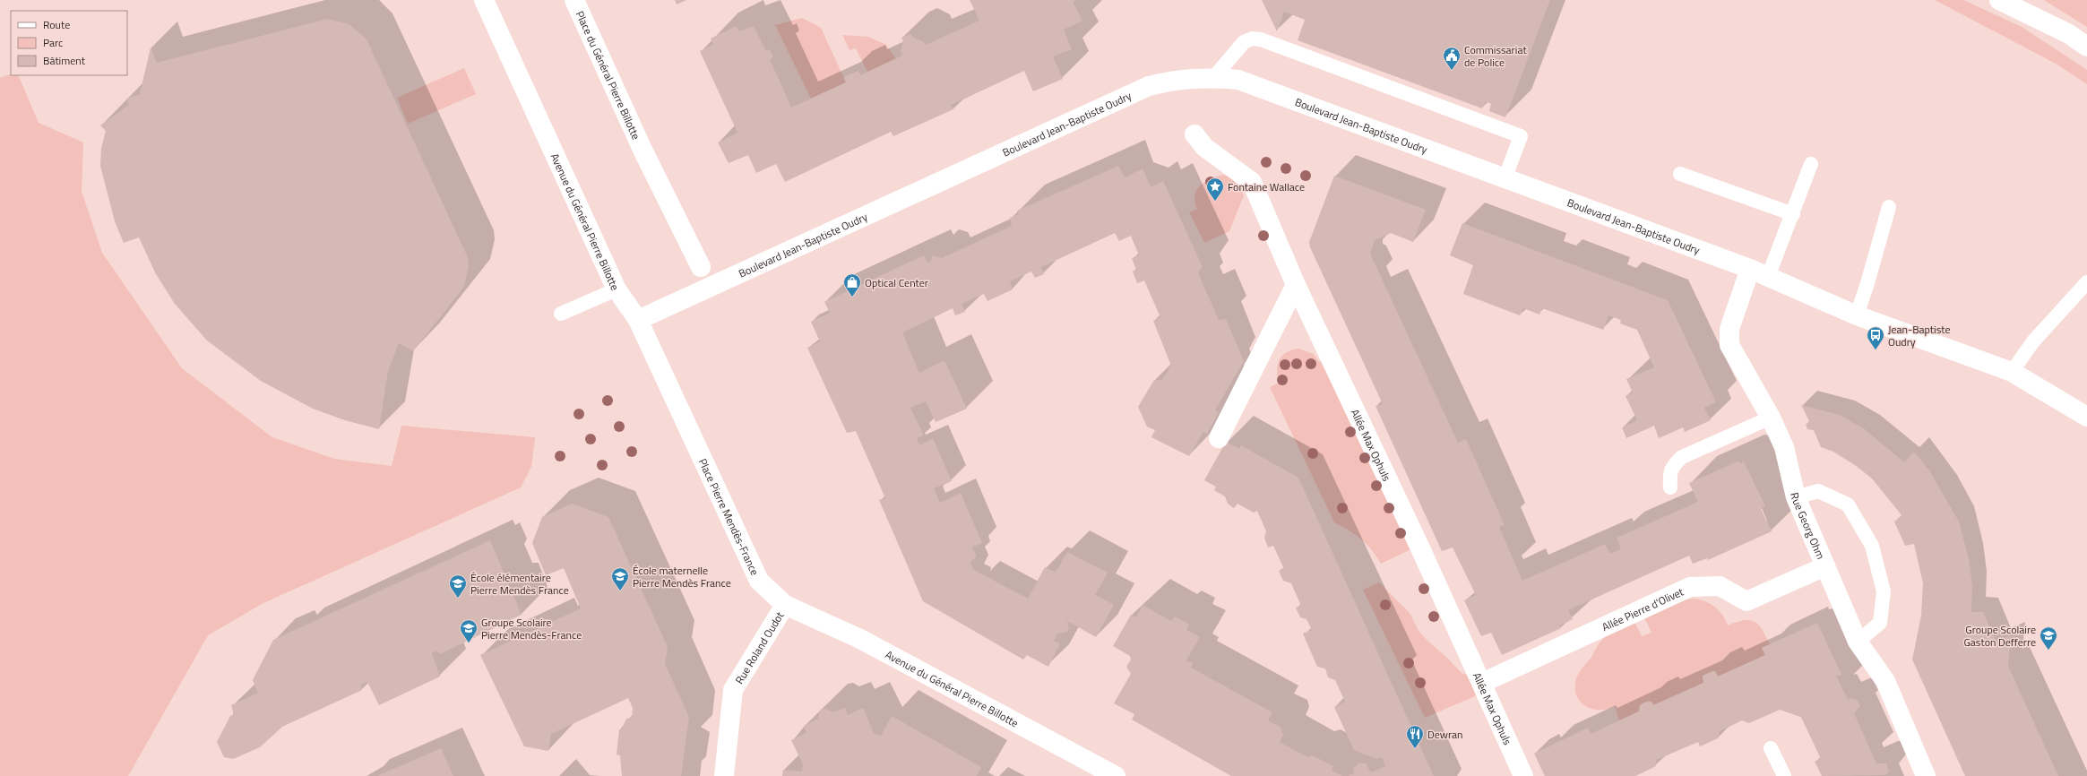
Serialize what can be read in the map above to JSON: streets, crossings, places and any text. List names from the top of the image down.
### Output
{
  "streets": {
    "main road": [
      "Place du Général Pierre Billotte",
      "Boulevard Jean-Baptiste Oudry",
      "Avenue du Général Pierre Billotte",
      "Allée Max Ophuls",
      "Place Pierre Mendès-France",
      "Rue Georg Ohm",
      "Allée Pierre d'Olivet",
      "Rue Roland Oudot"
    ]
  },
  "crossings": [
    ["Boulevard Jean-Baptiste Oudry", "Avenue du Général Pierre Billotte"],
    ["Boulevard Jean-Baptiste Oudry", "Rue Georg Ohm"],
    ["Avenue du Général Pierre Billotte", "Place Pierre Mendès-France"],
    ["Avenue du Général Pierre Billotte", "Rue Roland Oudot"],
    ["Allée Max Ophuls", "Allée Pierre d'Olivet"],
    ["Place Pierre Mendès-France", "Rue Roland Oudot"],
    ["Rue Georg Ohm", "Allée Pierre d'Olivet"]
  ],
  "places": {
    "public building": ["Commissariat de Police"],
    "place": ["Fontaine Wallace"],
    "shop": ["Optical Center"],
    "bus stop": ["Jean-Baptiste Oudry"],
    "school or university": [
      "École maternelle Pierre Mendès France",
      "École élémentaire Pierre Mendès France",
      "Groupe Scolaire Pierre Mendès-France",
      "Groupe Scolaire Gaston Defferre"
    ],
    "restaurant": ["Dewran"]
  },
  "legend": ["Route", "Parc", "Bâtiment"]
}
